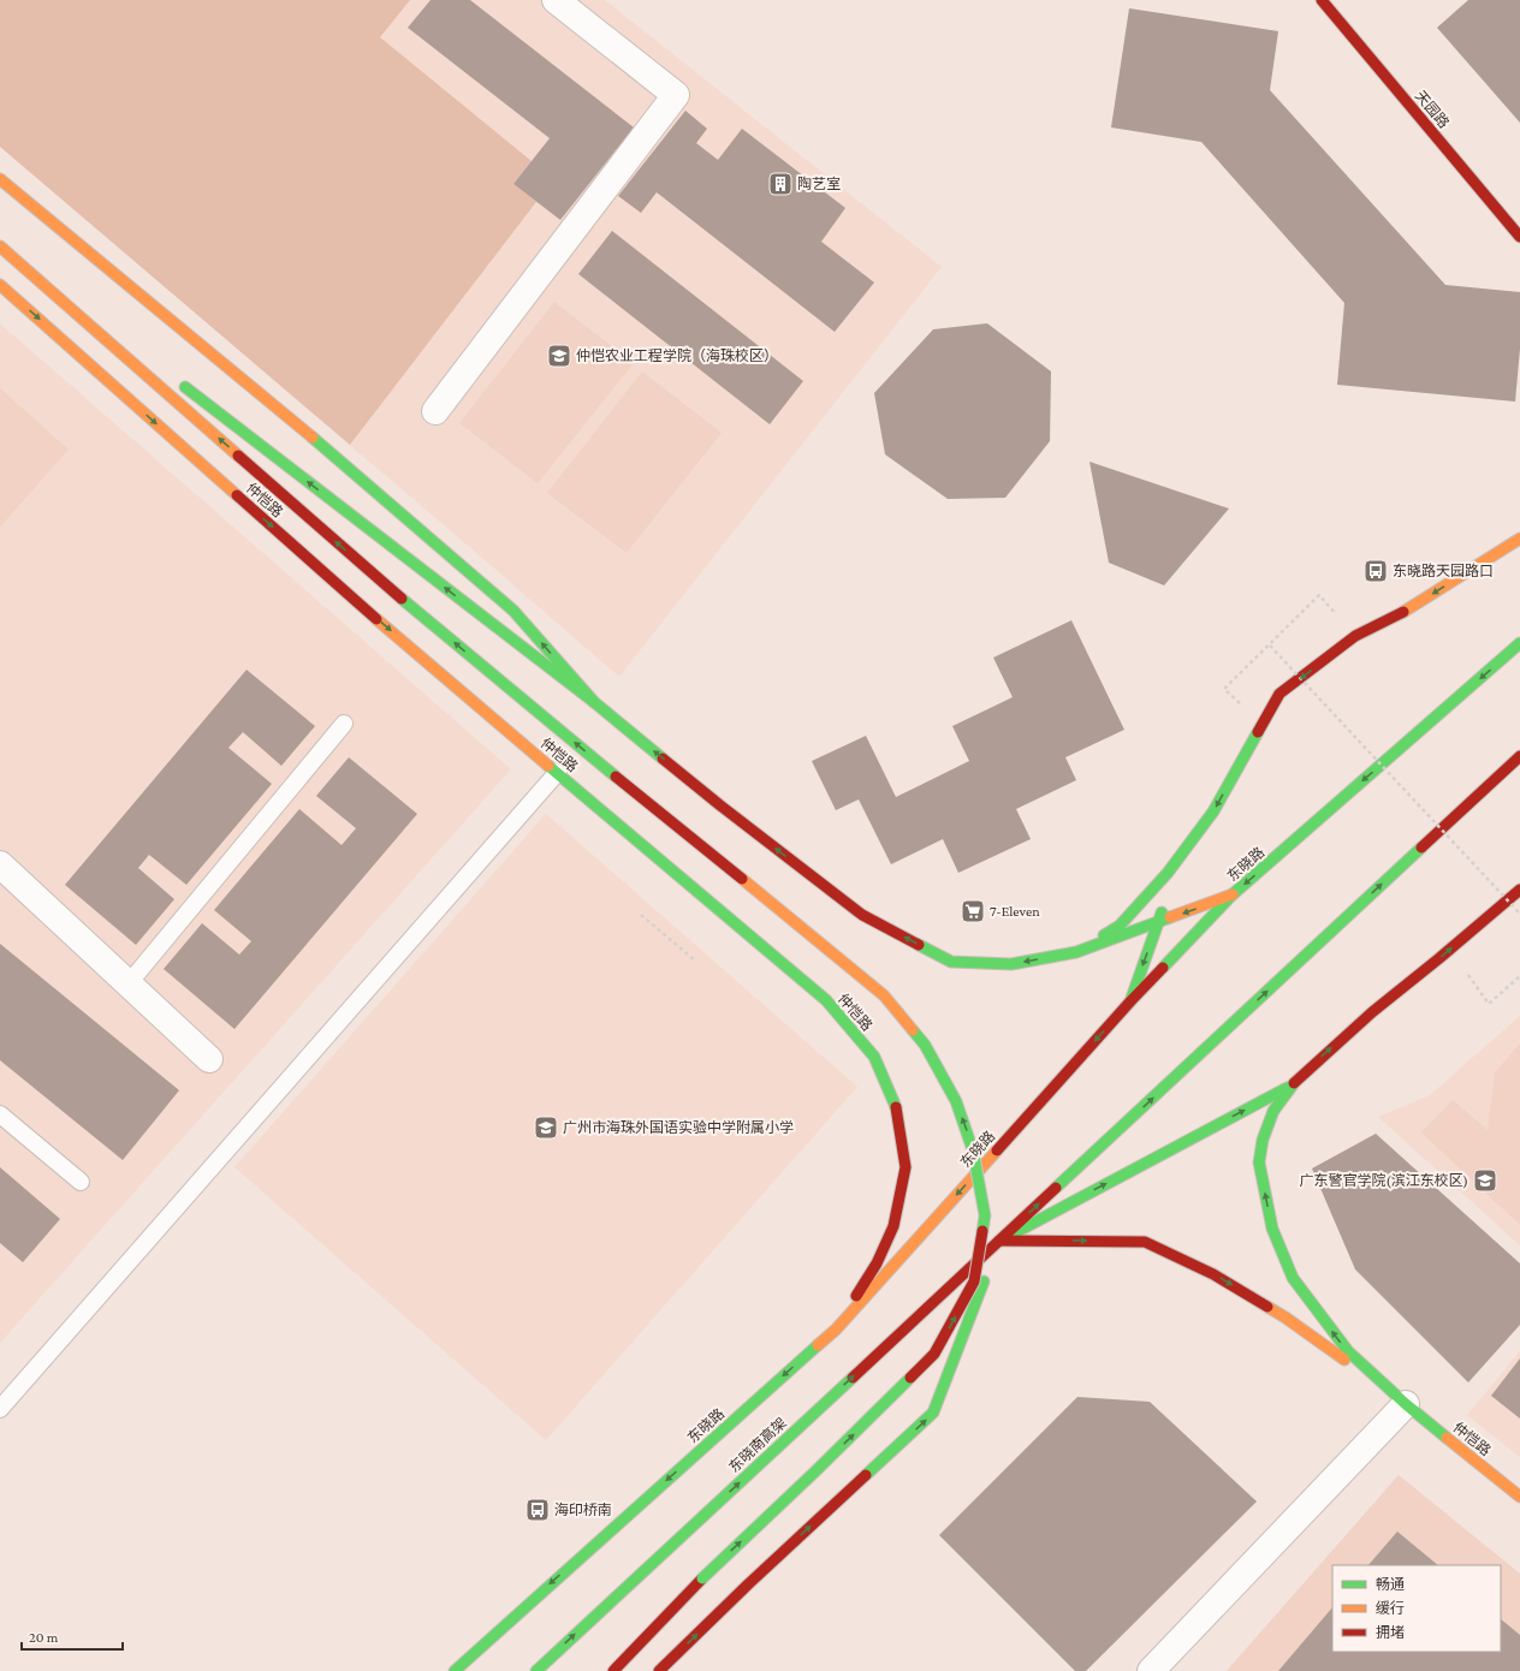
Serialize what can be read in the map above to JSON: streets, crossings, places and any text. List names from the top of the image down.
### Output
{
  "streets": {
    "main road": [
      "天园路",
      "仲恺路",
      "东晓路",
      "东晓南高架"
    ]
  },
  "crossings": [
    ["仲恺路", "东晓路"]
  ],
  "places": {
    "building": ["陶艺室"],
    "school or university": ["仲恺农业工程学院（海珠校区）", "广州市海珠外国语实验中学附属小学", "广东警官学院(滨江东校区)"],
    "bus stop": ["东晓路天园路口", "海印桥南"],
    "supermarket": ["7-Eleven"]
  },
  "legend": ["畅通", "缓行", "拥堵"],
  "scale_bar": "20 m"
}
